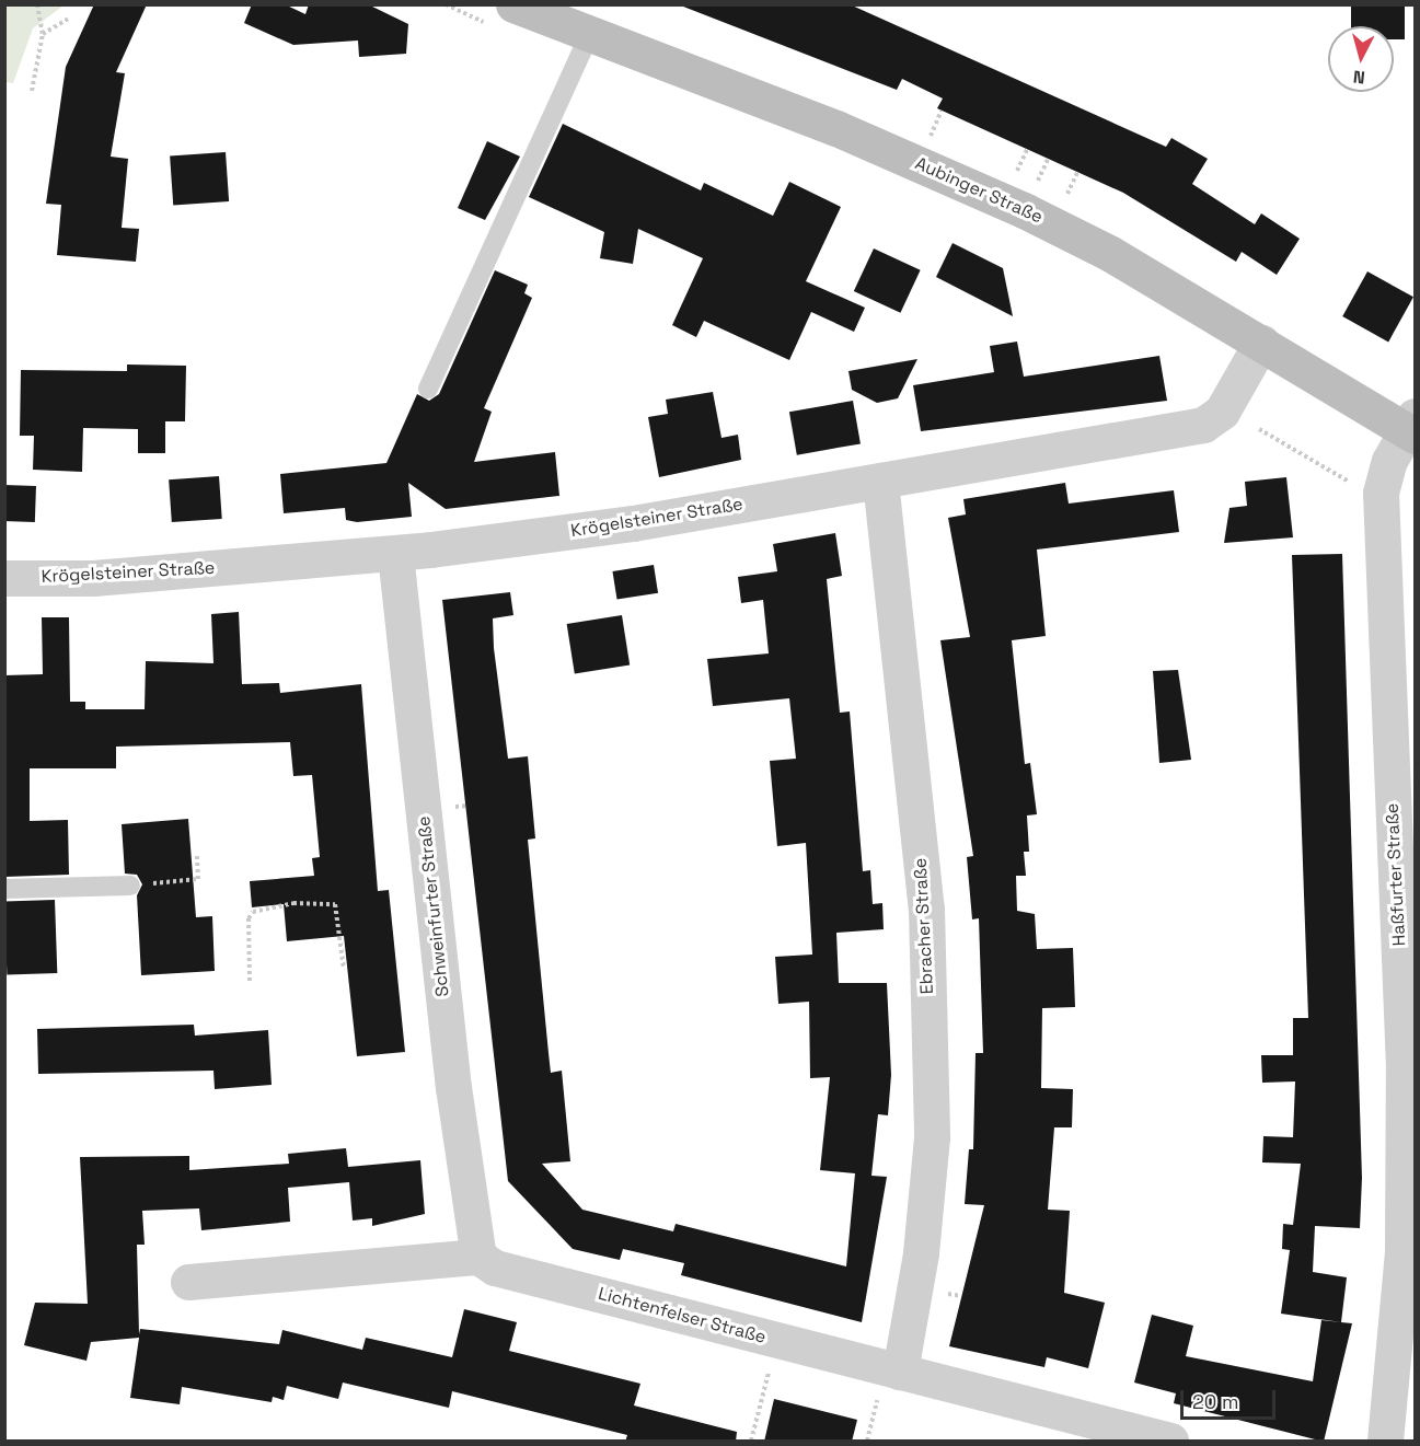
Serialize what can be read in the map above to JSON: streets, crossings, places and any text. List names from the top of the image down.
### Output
{
  "streets": {
    "main road": ["Aubinger Straße"],
    "street": [
      "Krögelsteiner Straße",
      "Haßfurter Straße",
      "Schweinfurter Straße",
      "Ebracher Straße",
      "Lichtenfelser Straße"
    ]
  },
  "crossings": [
    ["Aubinger Straße", "Krögelsteiner Straße"],
    ["Aubinger Straße", "Haßfurter Straße"],
    ["Krögelsteiner Straße", "Schweinfurter Straße"],
    ["Krögelsteiner Straße", "Ebracher Straße"],
    ["Schweinfurter Straße", "Lichtenfelser Straße"],
    ["Ebracher Straße", "Lichtenfelser Straße"]
  ],
  "scale_bar": "20 m",
  "north": "bottom"
}
